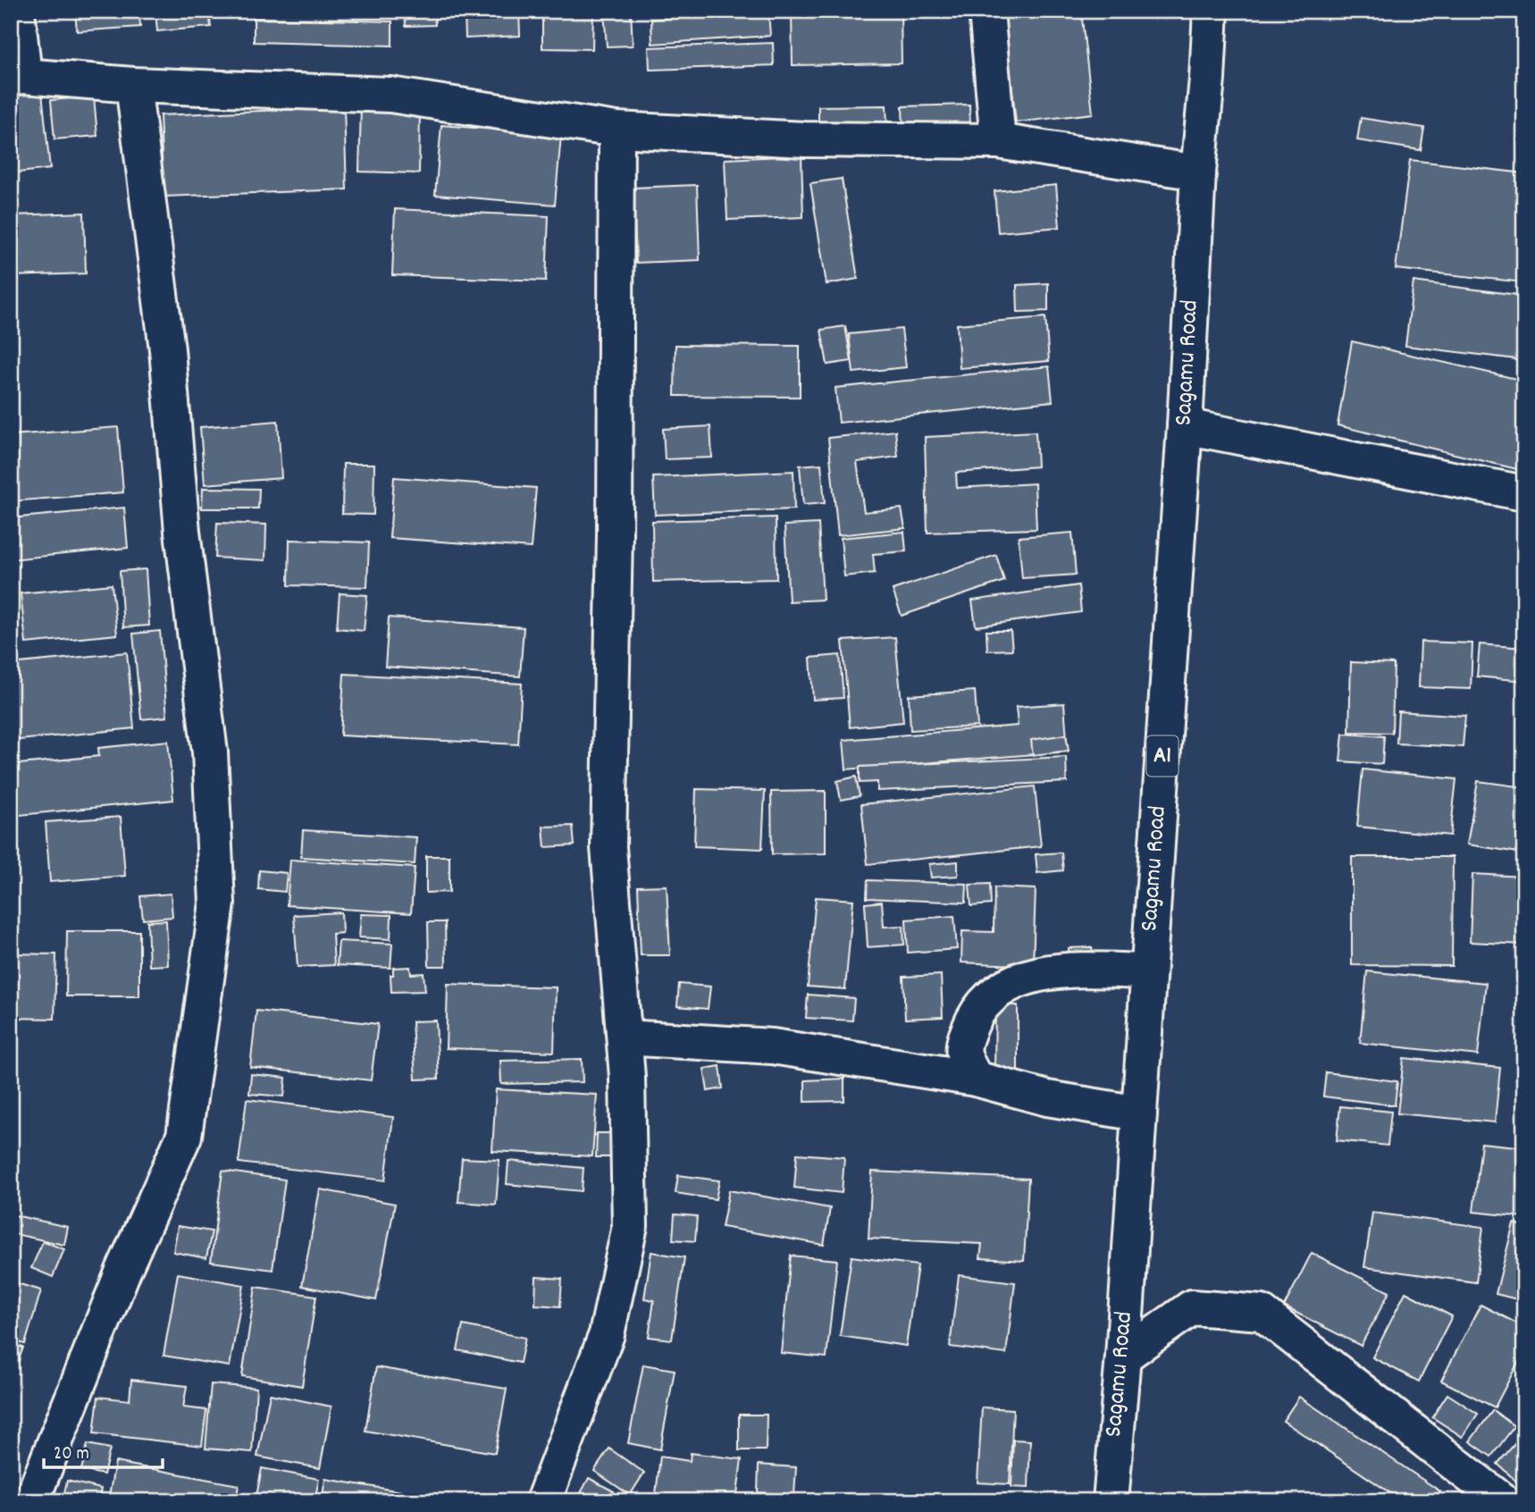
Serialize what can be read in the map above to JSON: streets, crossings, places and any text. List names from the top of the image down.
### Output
{
  "streets": {
    "main road": ["Sagamu Road", "A1"]
  },
  "scale_bar": "20 m"
}
